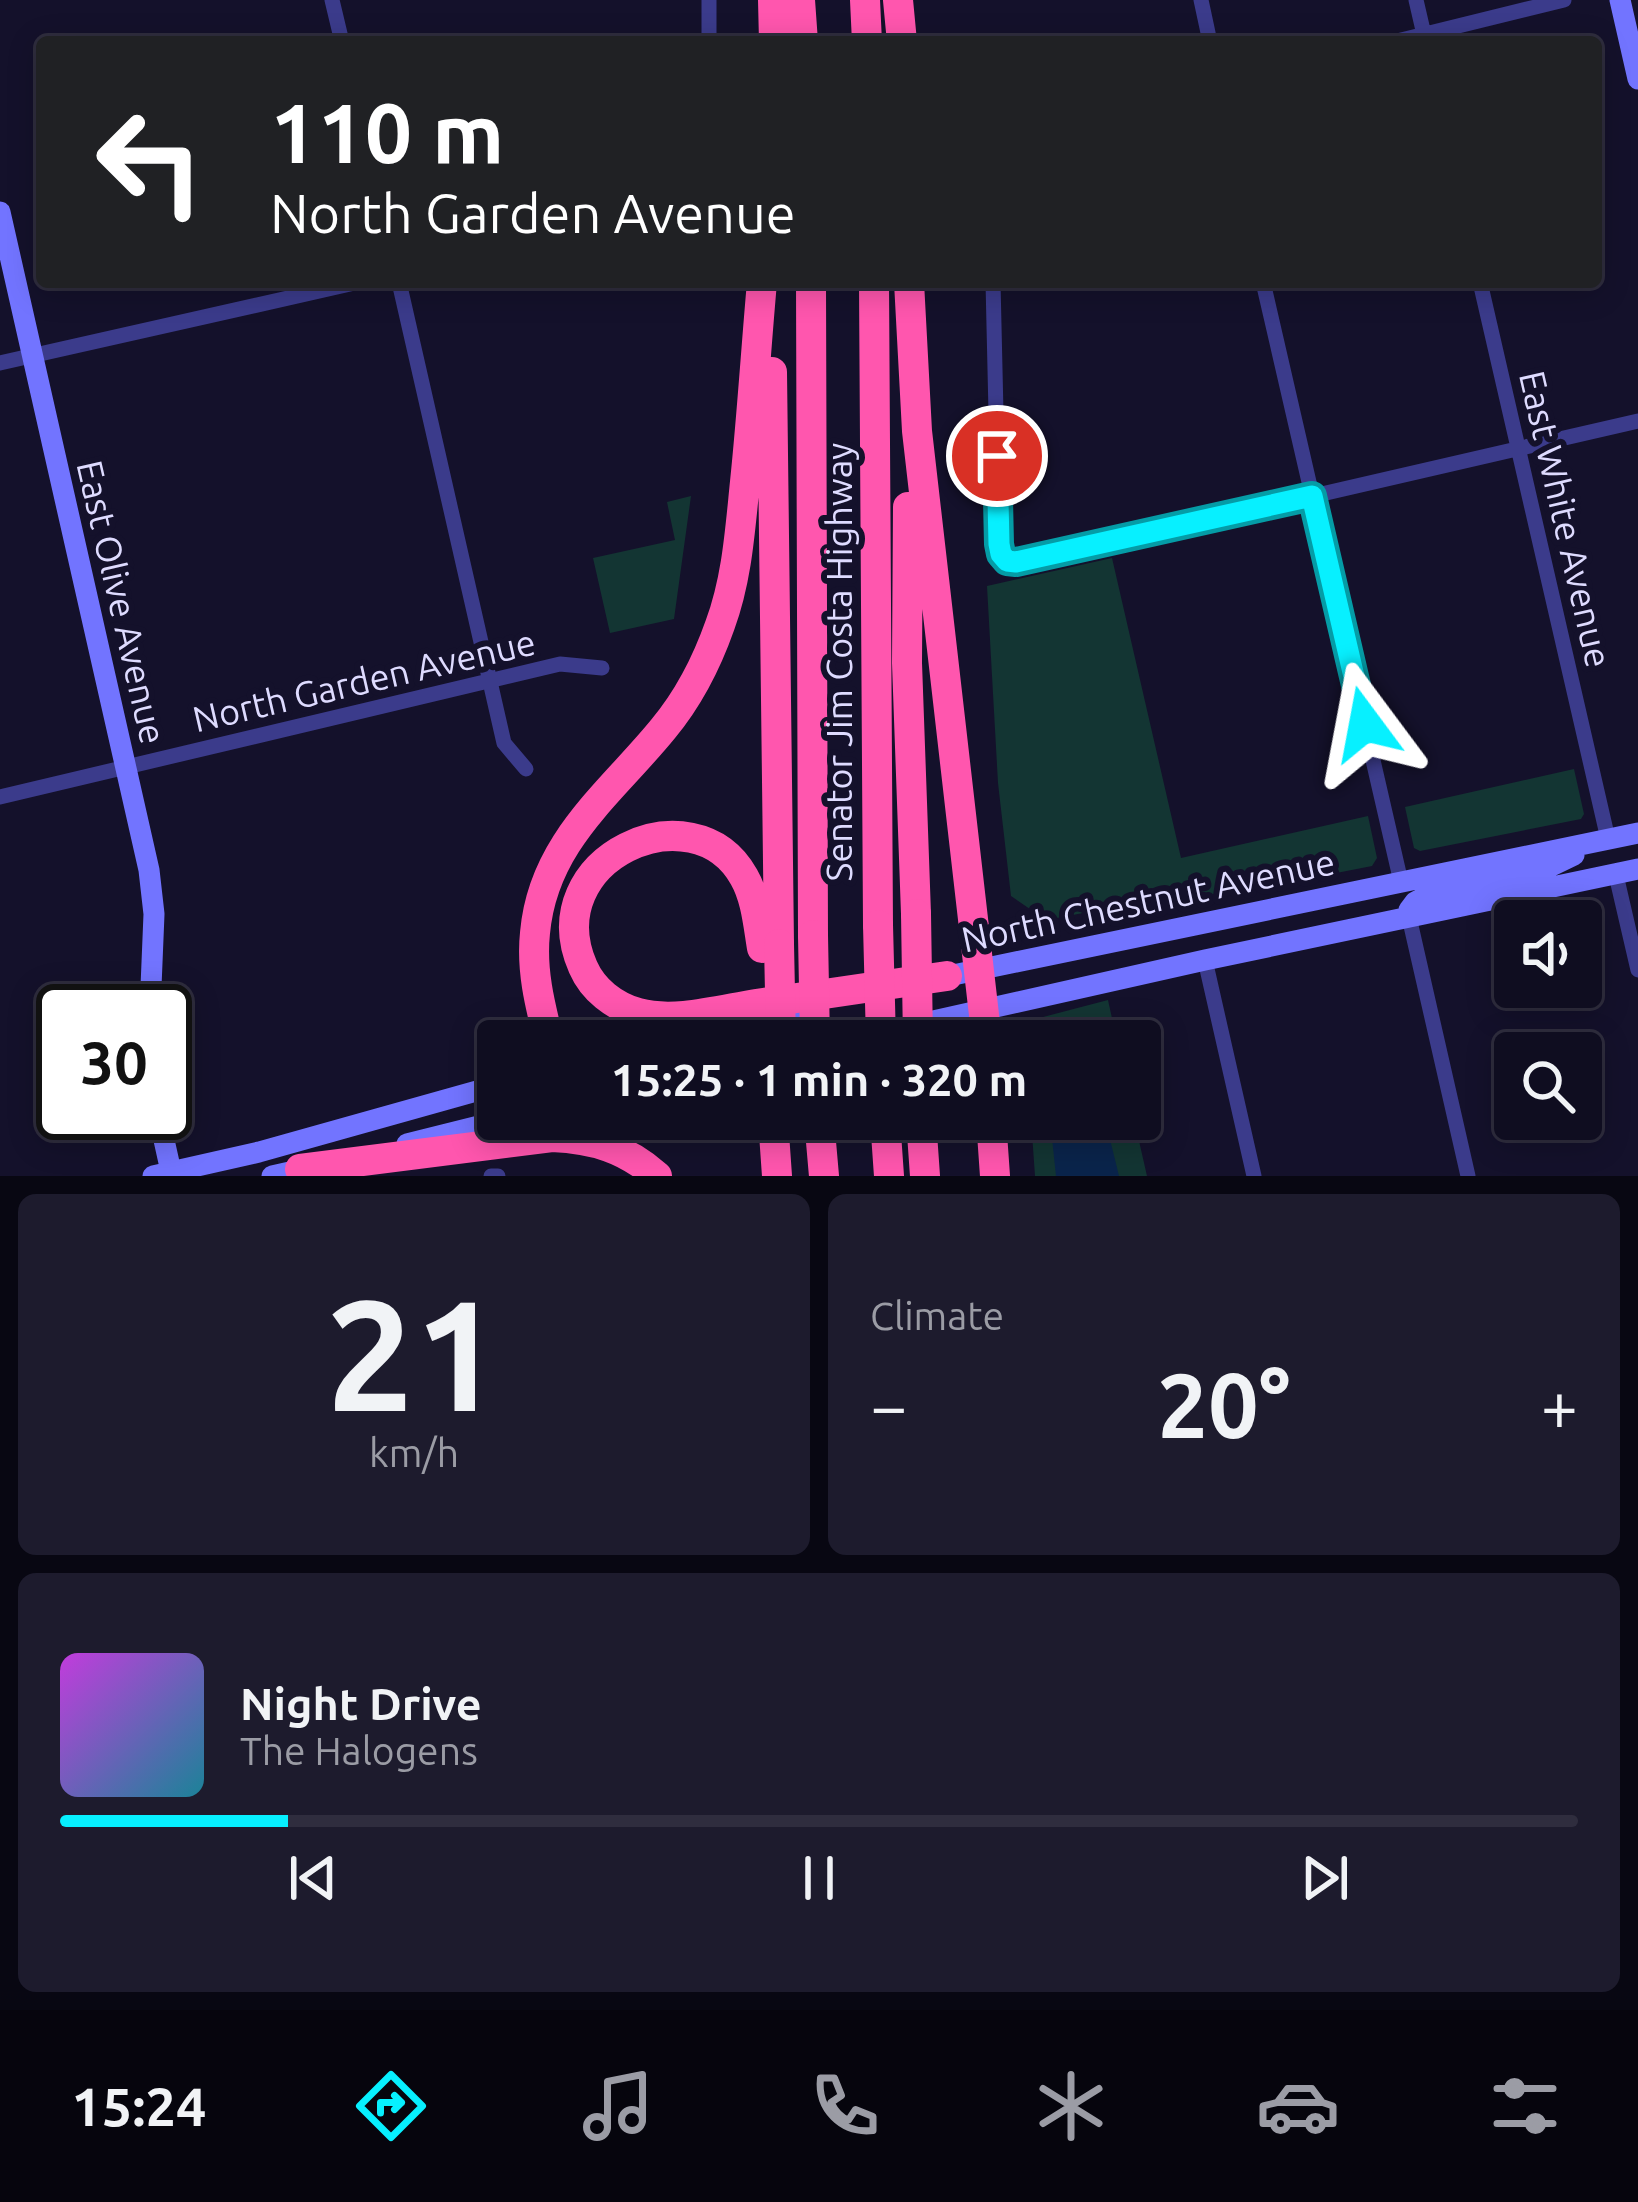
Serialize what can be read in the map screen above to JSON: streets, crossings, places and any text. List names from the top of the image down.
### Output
{
  "streets": {
    "highway": ["Senator Jim Costa Highway"],
    "main road": ["East Olive Avenue", "North Chestnut Avenue"],
    "street": ["East White Avenue", "North Garden Avenue"]
  },
  "crossings": [
    ["East White Avenue", "North Chestnut Avenue"],
    ["East Olive Avenue", "North Garden Avenue"]
  ],
  "page": {
    "turn": ["110 m", "North Garden Avenue"],
    "limit": "30",
    "trip": "15:25 · 1 min · 320 m",
    "tile": [
      ["21", "km/h"],
      "Climate"
    ],
    "heat": ["−", "20°", "+"],
    "song": ["Night Drive", "The Halogens"],
    "tabs": "15:24"
  }
}
